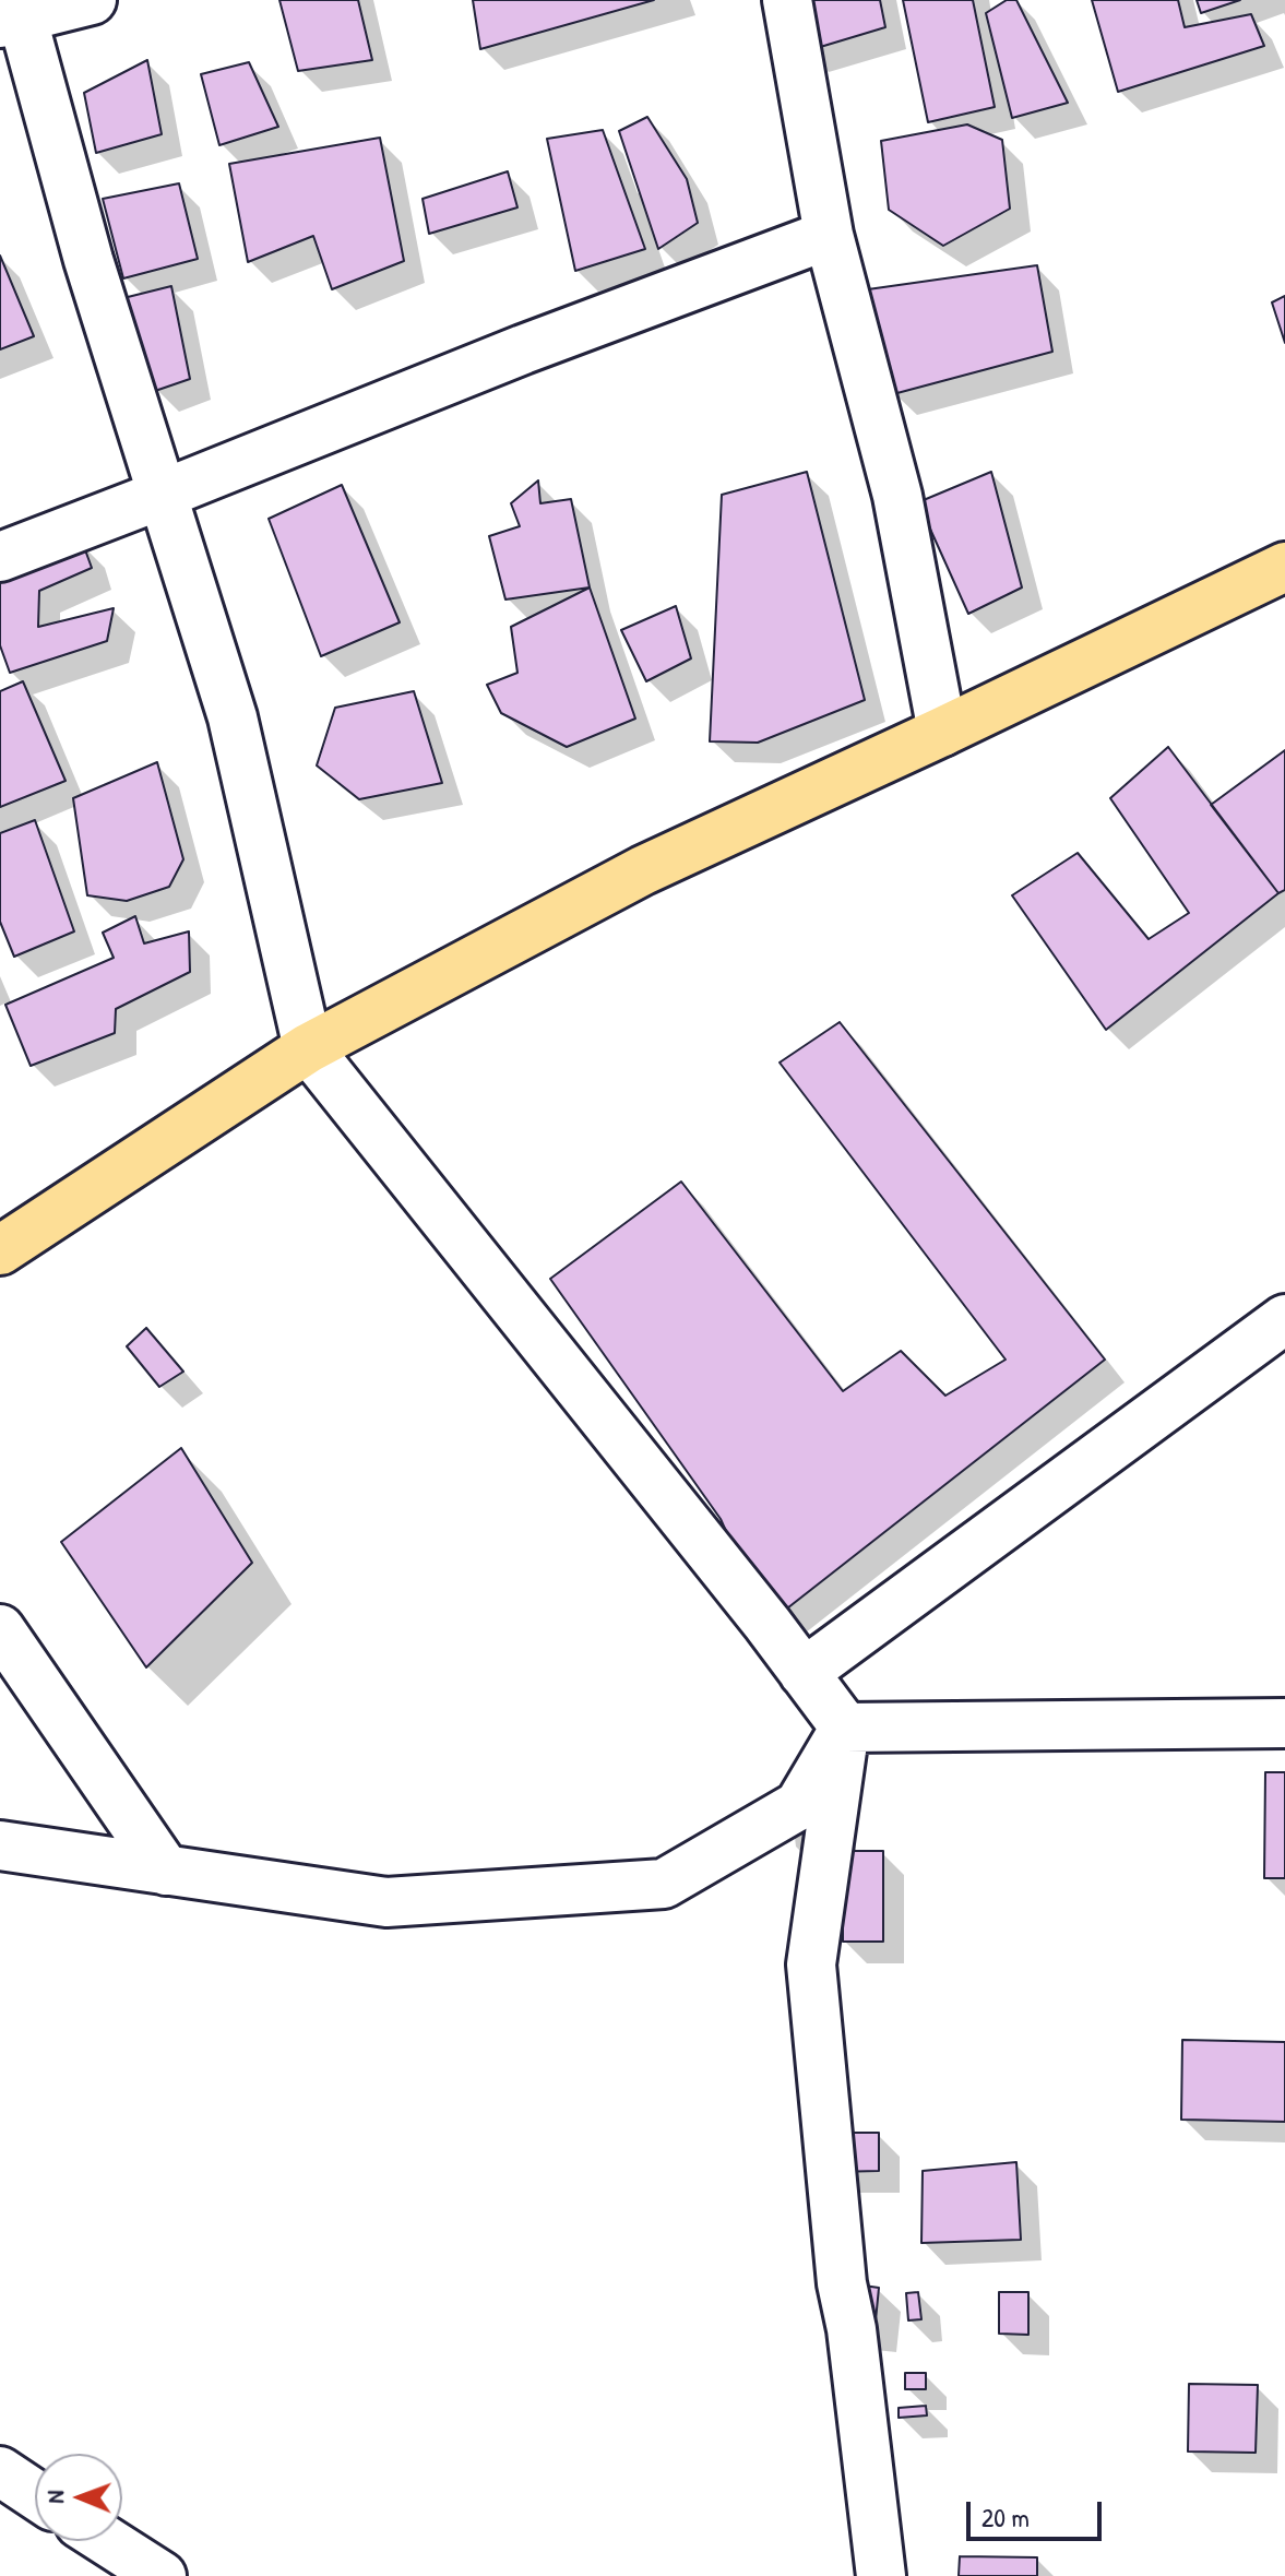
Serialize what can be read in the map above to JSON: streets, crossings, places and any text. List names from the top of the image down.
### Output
{
  "scale_bar": "20 m",
  "north": "left"
}
